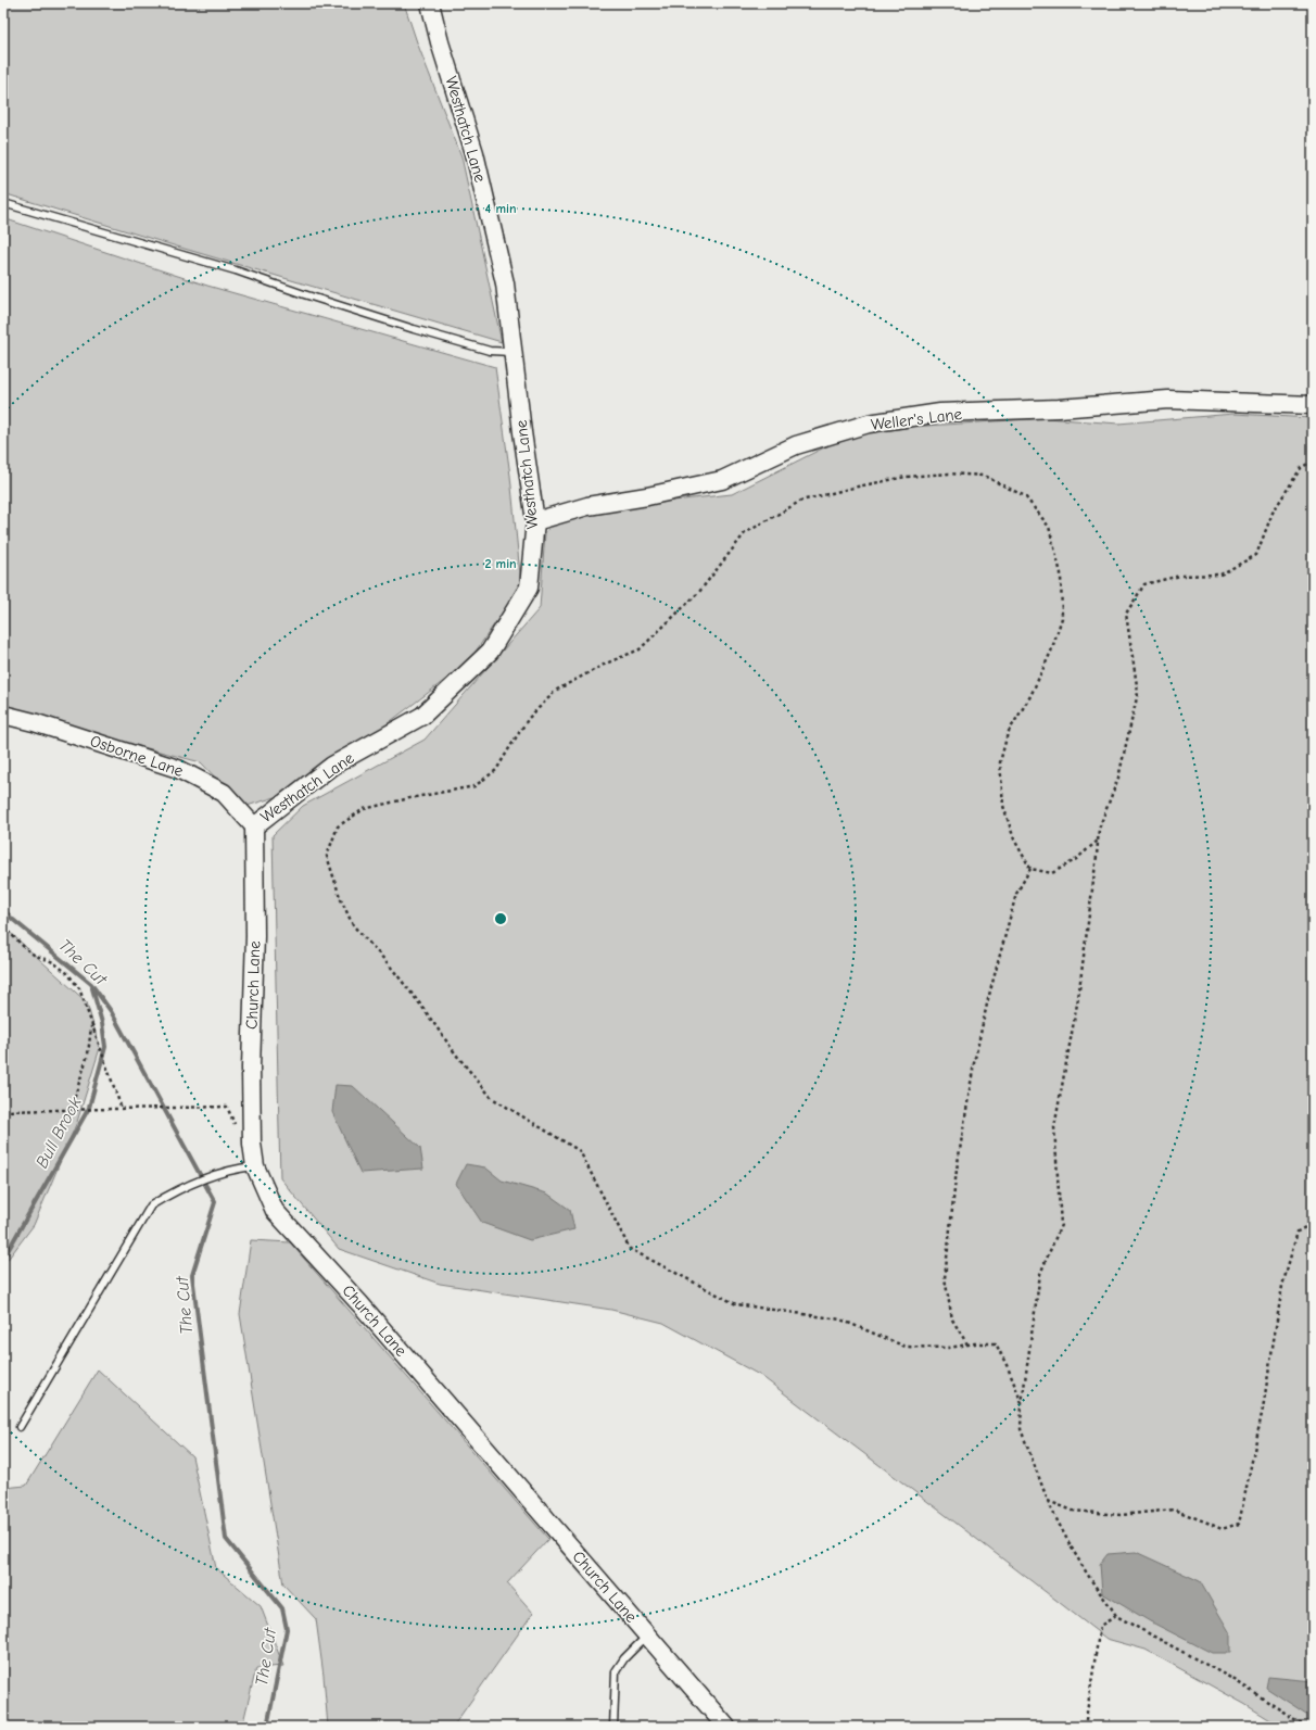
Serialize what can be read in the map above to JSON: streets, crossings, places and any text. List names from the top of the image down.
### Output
{
  "streets": {
    "street": [
      "Westhatch Lane",
      "Weller's Lane",
      "Osborne Lane",
      "Church Lane"
    ]
  },
  "crossings": [
    ["Westhatch Lane", "Weller's Lane"],
    ["Westhatch Lane", "Osborne Lane"],
    ["Westhatch Lane", "Church Lane"],
    ["Osborne Lane", "Church Lane"]
  ],
  "water": ["The Cut", "Bull Brook"],
  "rings": ["4 min", "2 min"]
}
